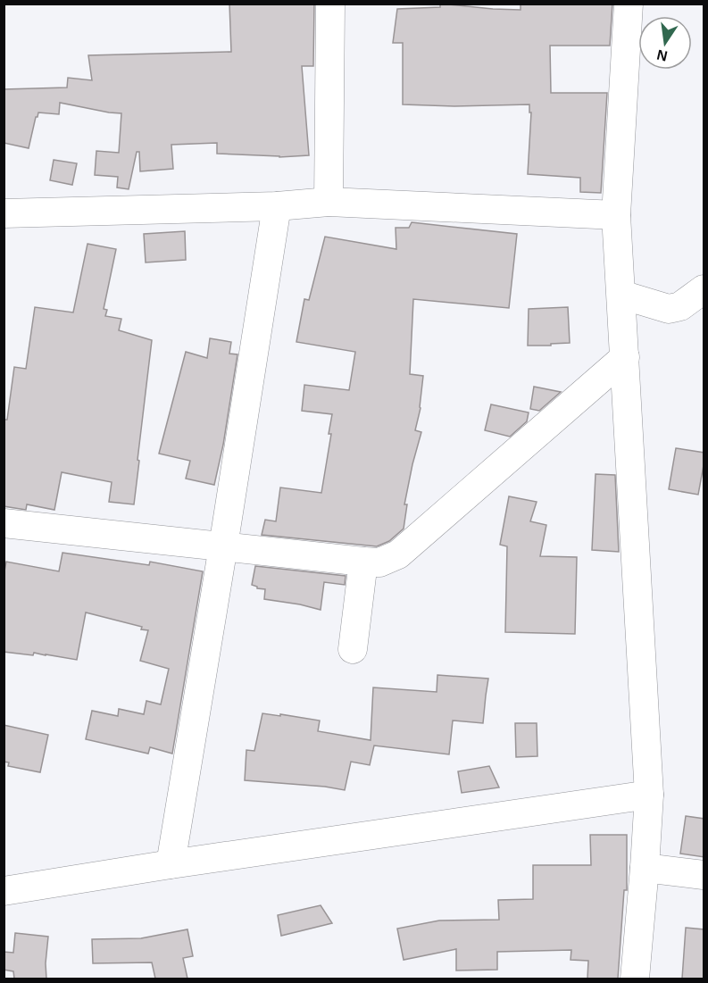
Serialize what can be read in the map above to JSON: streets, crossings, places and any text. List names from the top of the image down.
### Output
{
  "north": "bottom"
}
